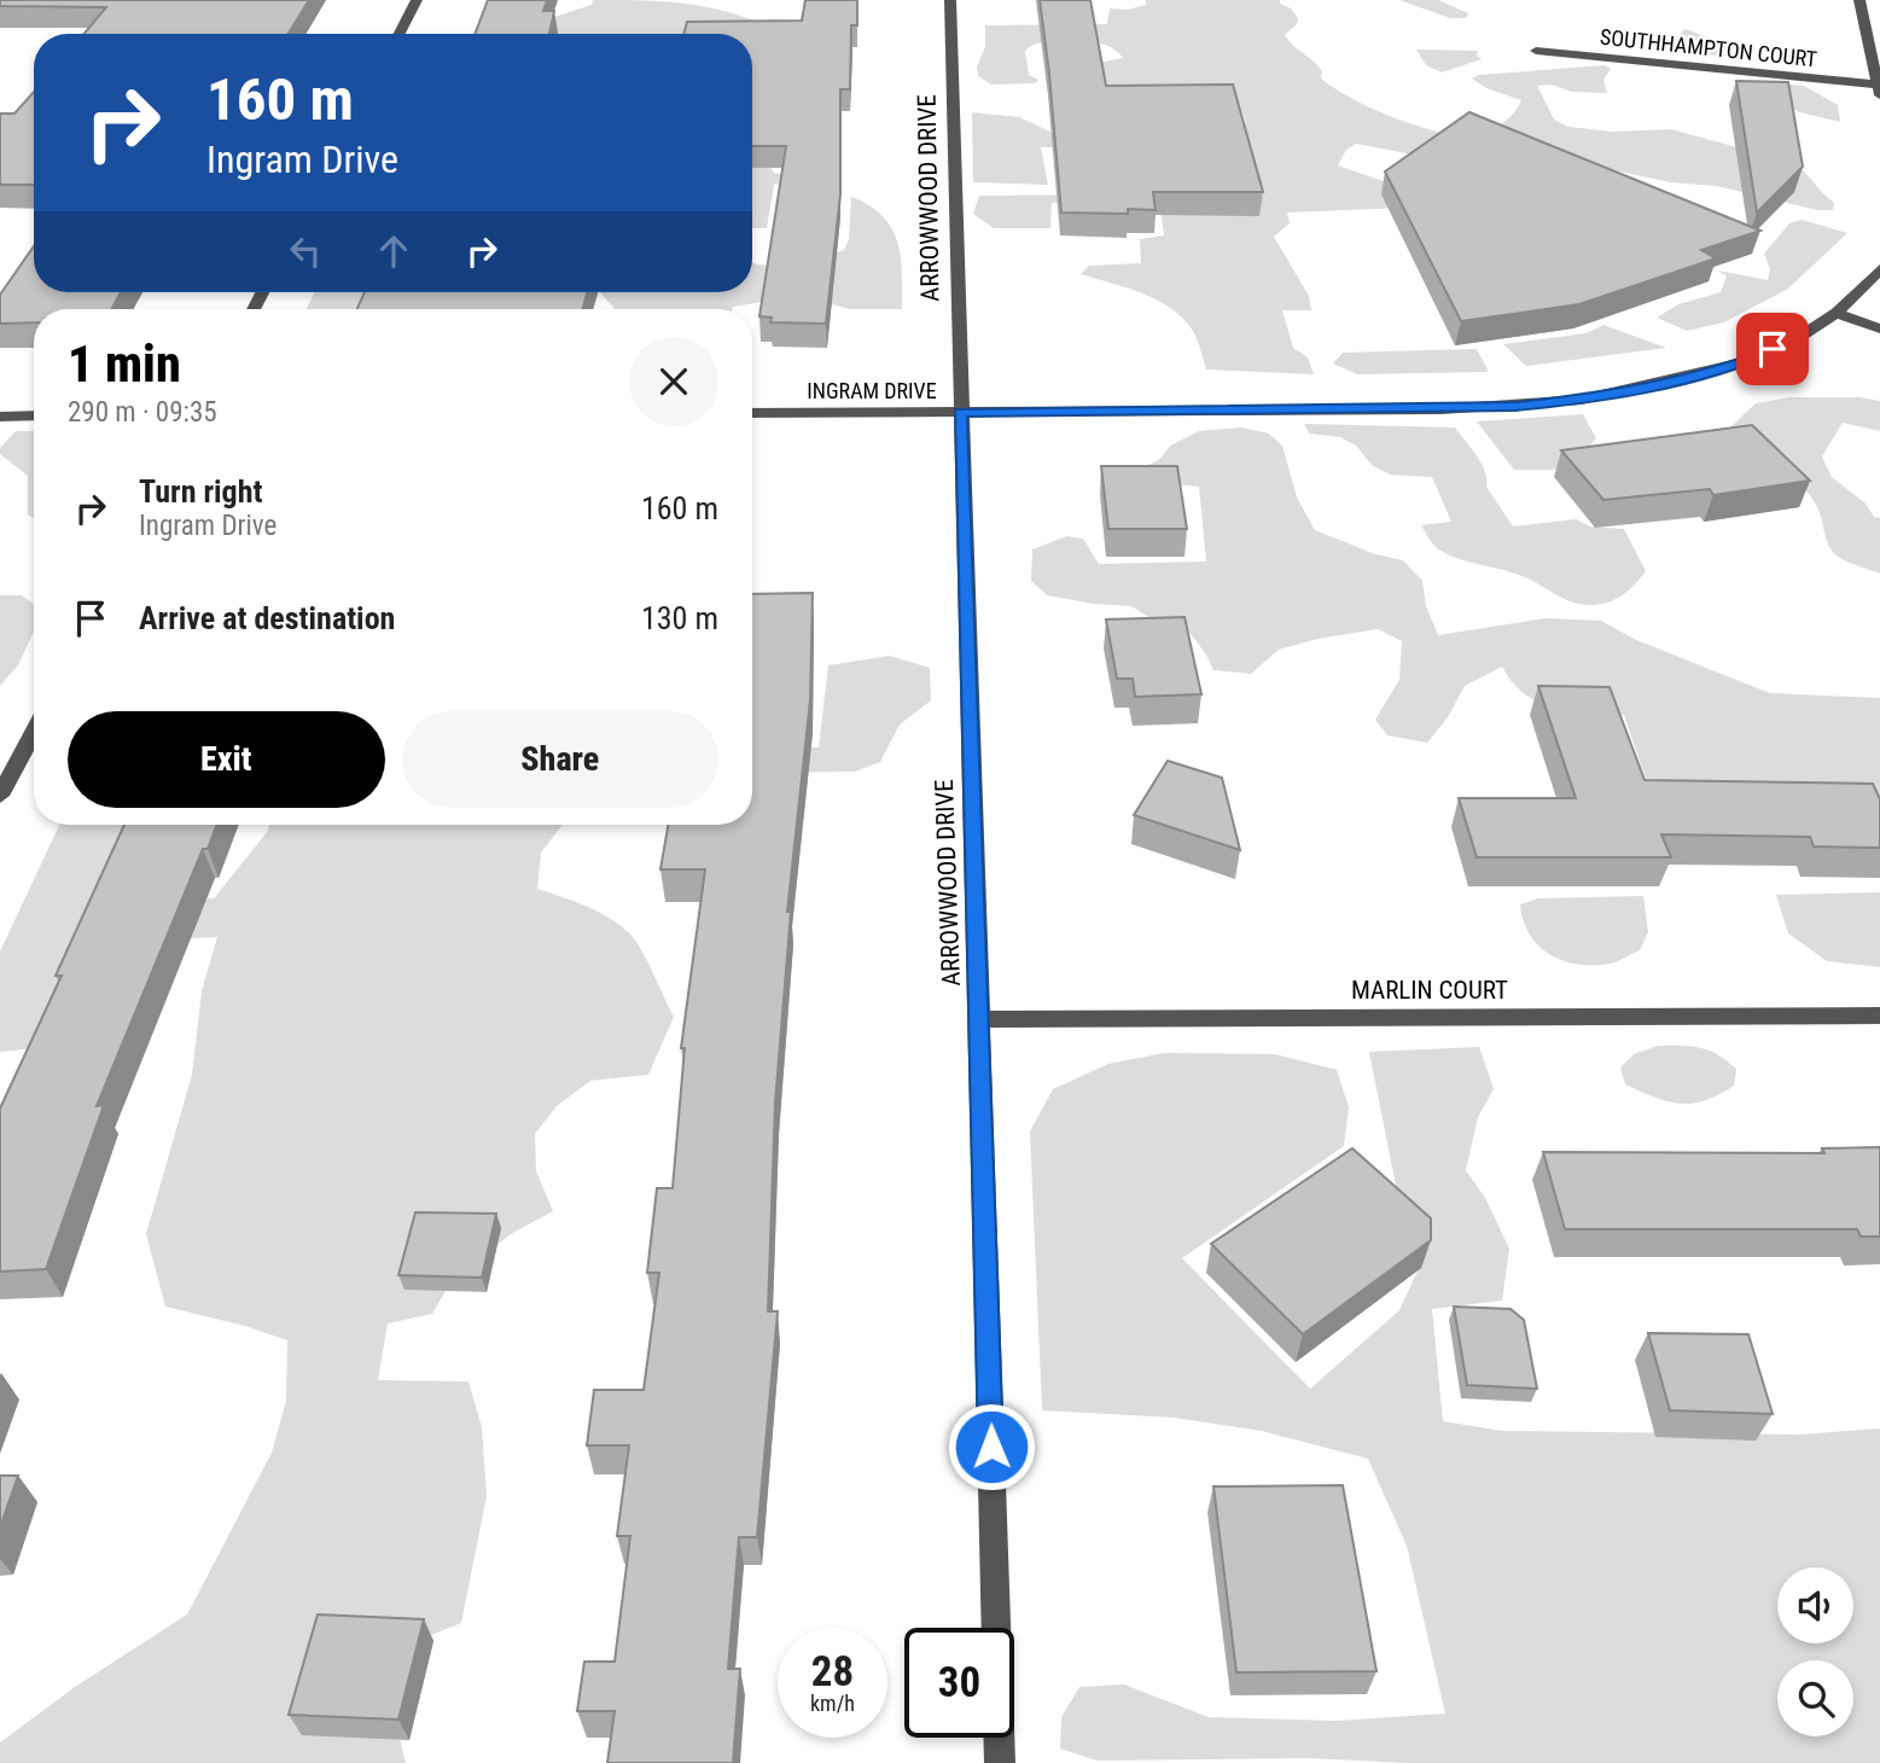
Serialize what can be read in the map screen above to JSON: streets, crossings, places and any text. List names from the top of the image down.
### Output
{
  "streets": {
    "street": [
      "SOUTHHAMPTON COURT",
      "ARROWWOOD DRIVE",
      "INGRAM DRIVE",
      "MARLIN COURT"
    ]
  },
  "crossings": [
    ["ARROWWOOD DRIVE", "INGRAM DRIVE"],
    ["ARROWWOOD DRIVE", "MARLIN COURT"]
  ],
  "page": {
    "turn": ["160 m", "Ingram Drive"],
    "heading": ["1 min", "290 m · 09:35"],
    "list": [
      {
        "name": "Turn right",
        "note": "Ingram Drive",
        "value": "160 m"
      },
      {
        "name": "Arrive at destination",
        "value": "130 m"
      }
    ],
    "buttons": ["Exit", "Share"],
    "speed": "28 km/h",
    "limit": "30"
  }
}
